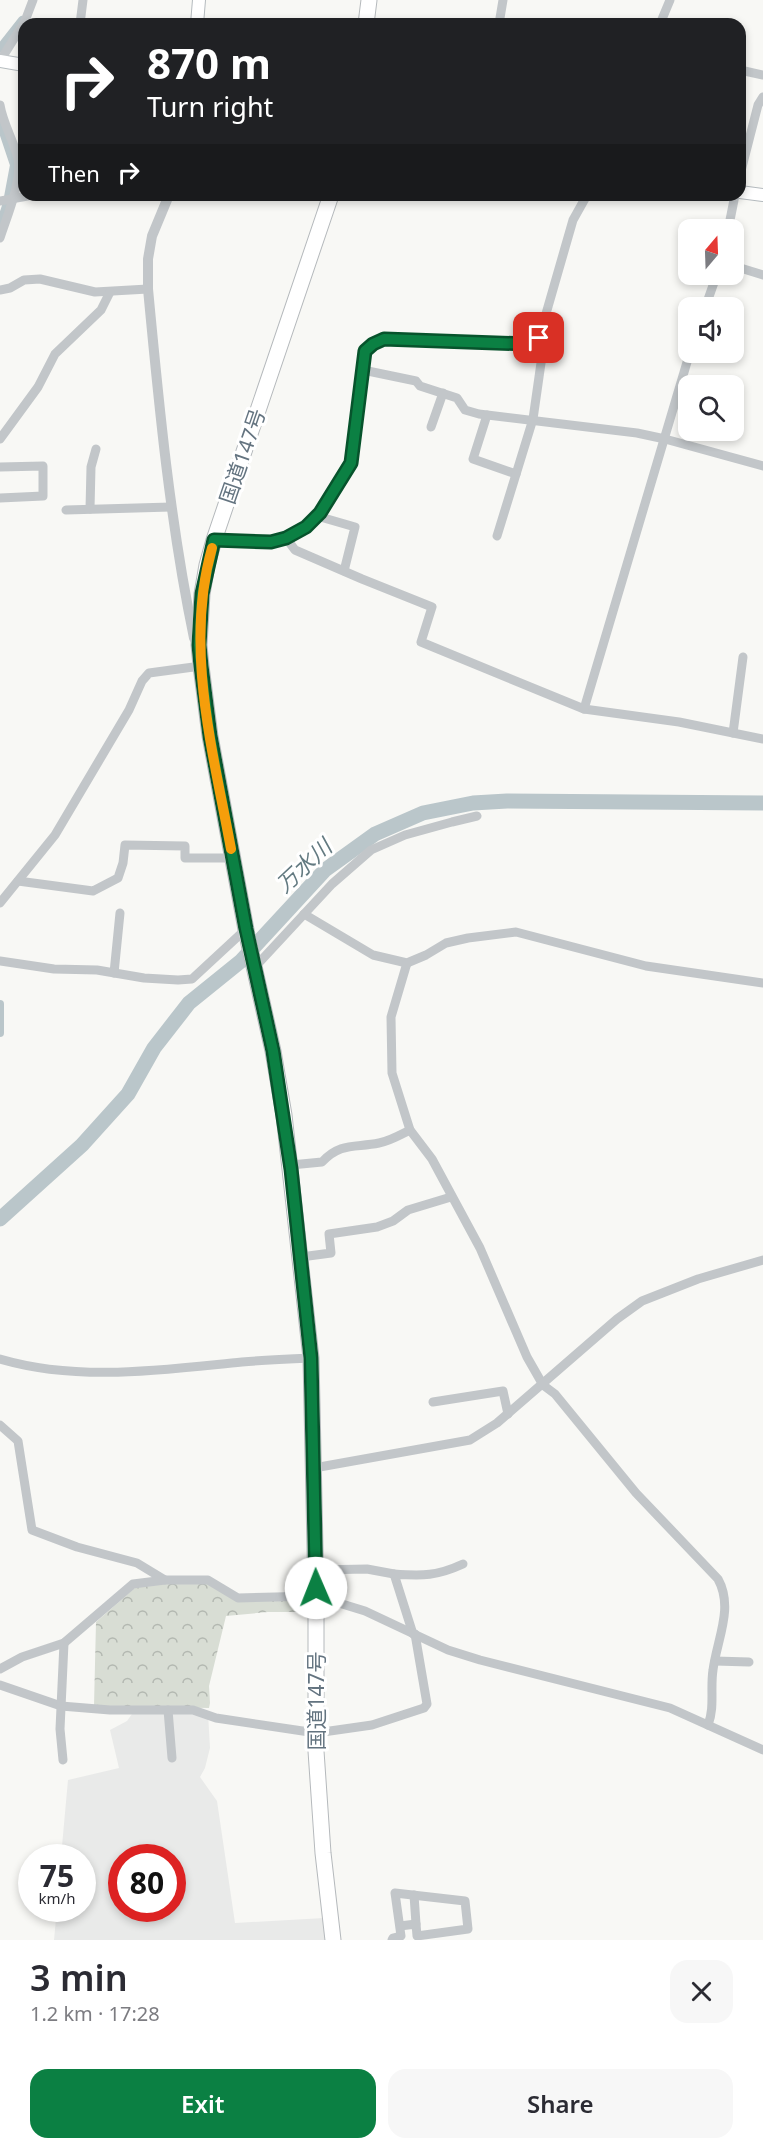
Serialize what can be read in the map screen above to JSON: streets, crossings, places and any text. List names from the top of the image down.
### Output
{
  "streets": {
    "highway": ["国道147号"]
  },
  "water": ["万水川"],
  "north": "top",
  "page": {
    "turn": ["870 m", "Turn right"],
    "then": "Then",
    "speed": "75 km/h",
    "limit": "80",
    "heading": ["3 min", "1.2 km · 17:28"],
    "buttons": ["Exit", "Share"]
  }
}
